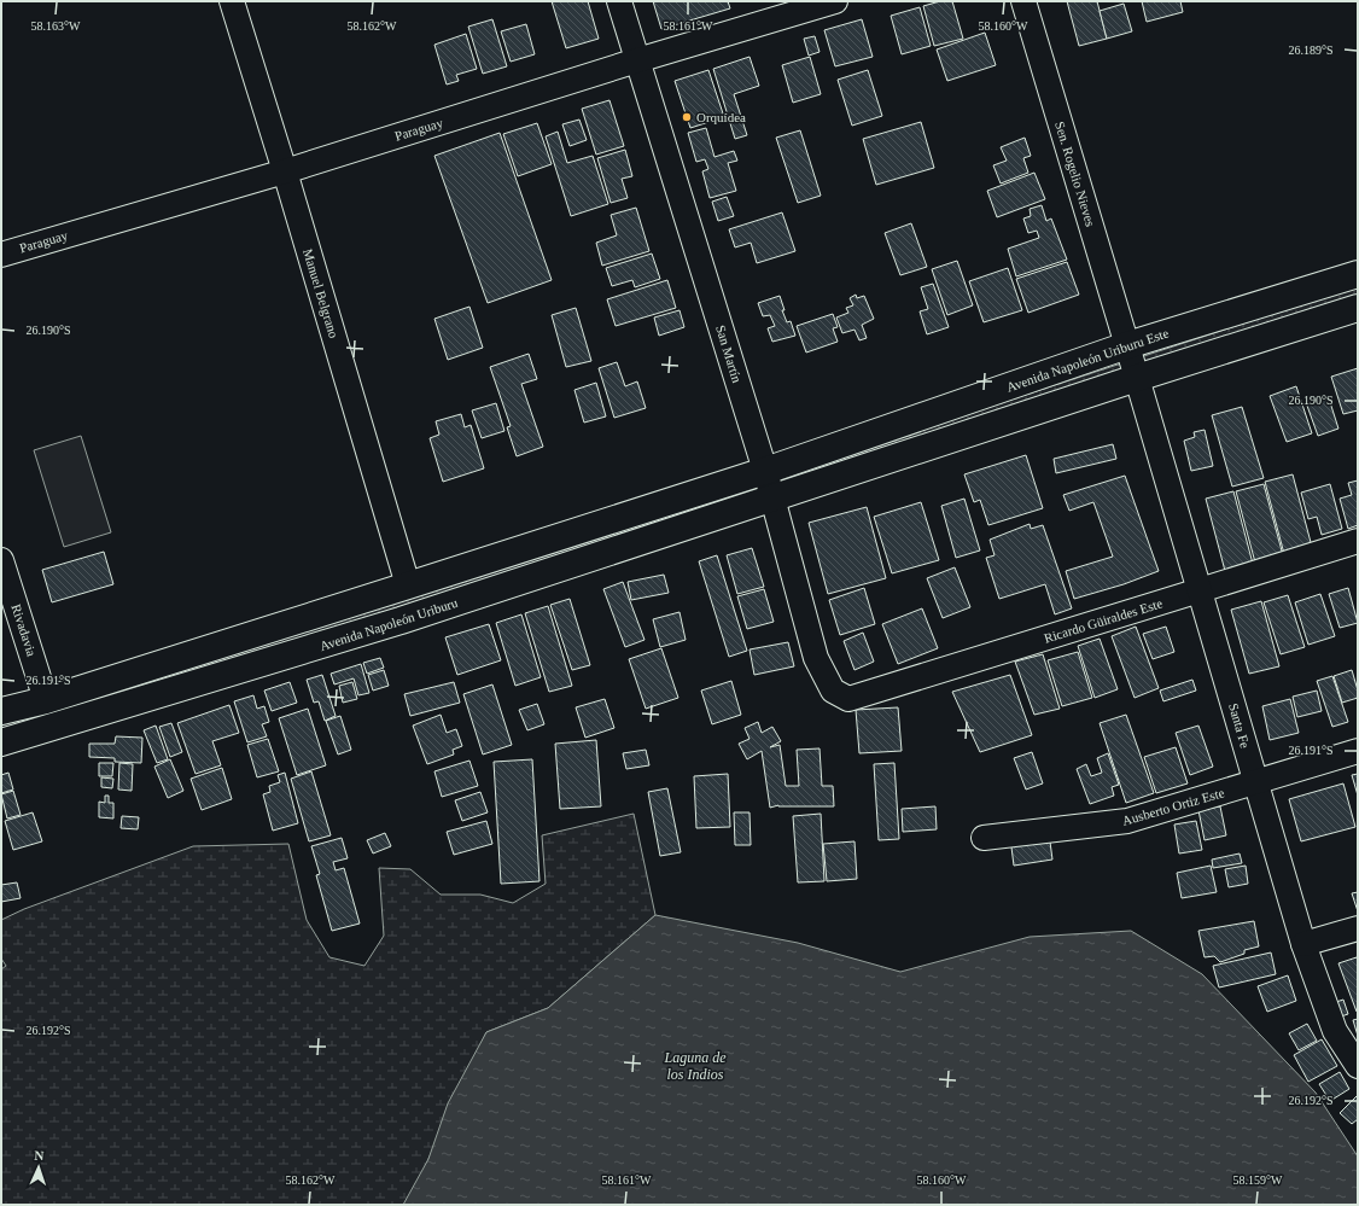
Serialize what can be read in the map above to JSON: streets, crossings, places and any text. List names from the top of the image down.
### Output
{
  "streets": {
    "main road": ["Avenida Napoleón Uriburu Este", "Avenida Napoleón Uriburu"],
    "street": [
      "Paraguay",
      "Sen. Rogelio Nieves",
      "Manuel Belgrano",
      "San Martín",
      "Ricardo Güiraldes Este",
      "Rivadavia",
      "Santa Fe",
      "Ausberto Ortiz Este"
    ]
  },
  "crossings": [
    ["Paraguay", "Manuel Belgrano"],
    ["Paraguay", "San Martín"],
    ["Sen. Rogelio Nieves", "Avenida Napoleón Uriburu Este"],
    ["Sen. Rogelio Nieves", "Santa Fe"],
    ["San Martín", "Avenida Napoleón Uriburu Este"],
    ["San Martín", "Ricardo Güiraldes Este"],
    ["San Martín", "Avenida Napoleón Uriburu"],
    ["Ricardo Güiraldes Este", "Santa Fe"],
    ["Santa Fe", "Ausberto Ortiz Este"]
  ],
  "water": ["Laguna de los Indios"],
  "places": ["Orquídea"],
  "north": "top",
  "coordinates": [
    "58.162°W",
    "58.161°W",
    "58.160°W",
    "58.163°W",
    "26.189°S",
    "26.190°S",
    "26.191°S",
    "26.192°S",
    "58.159°W"
  ]
}
